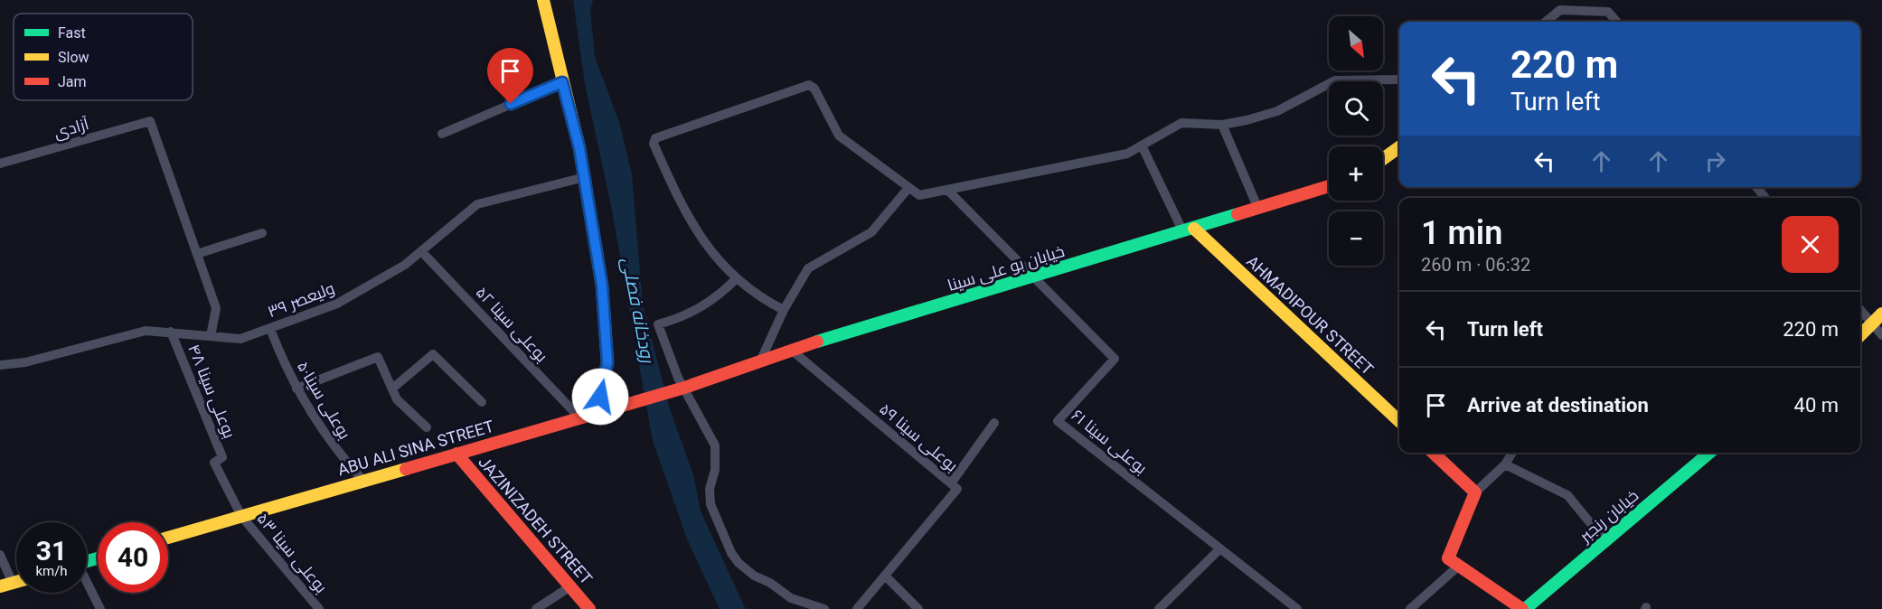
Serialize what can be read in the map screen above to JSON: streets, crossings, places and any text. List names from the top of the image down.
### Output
{
  "streets": {
    "street": [
      "آزادی",
      "خیابان بو علی سینا",
      "ولیعصر ۳۹",
      "AHMADIPOUR STREET",
      "بوعلی سینا ۵۲",
      "بوعلی سینا ۴۸",
      "بوعلی سینا۵۰",
      "بوعلی سینا ۵۹",
      "بوعلی سینا ۶۱",
      "ABU ALI SINA STREET",
      "خیابان رنجبر",
      "JAZINIZADEH STREET",
      "بوعلی سینا ۵۳"
    ]
  },
  "crossings": [
    ["خیابان بو علی سینا", "AHMADIPOUR STREET"],
    ["خیابان بو علی سینا", "بوعلی سینا ۵۹"],
    ["خیابان بو علی سینا", "بوعلی سینا ۶۱"],
    ["خیابان بو علی سینا", "ABU ALI SINA STREET"],
    ["ولیعصر ۳۹", "بوعلی سینا ۵۲"],
    ["ولیعصر ۳۹", "بوعلی سینا ۴۸"],
    ["ولیعصر ۳۹", "بوعلی سینا۵۰"],
    ["بوعلی سینا ۵۲", "ABU ALI SINA STREET"],
    ["بوعلی سینا ۴۸", "ABU ALI SINA STREET"],
    ["بوعلی سینا ۴۸", "بوعلی سینا ۵۳"],
    ["بوعلی سینا۵۰", "ABU ALI SINA STREET"],
    ["ABU ALI SINA STREET", "JAZINIZADEH STREET"],
    ["ABU ALI SINA STREET", "بوعلی سینا ۵۳"]
  ],
  "water": ["رودخانه فصلی"],
  "legend": ["Fast", "Slow", "Jam"],
  "north": "bottom right",
  "page": {
    "map_buttons": ["+", "−"],
    "turn": ["220 m", "Turn left"],
    "heading": ["1 min", "260 m · 06:32"],
    "list": [
      {
        "name": "Turn left",
        "value": "220 m"
      },
      {
        "name": "Arrive at destination",
        "value": "40 m"
      }
    ],
    "speed": "31 km/h",
    "limit": "40"
  }
}
